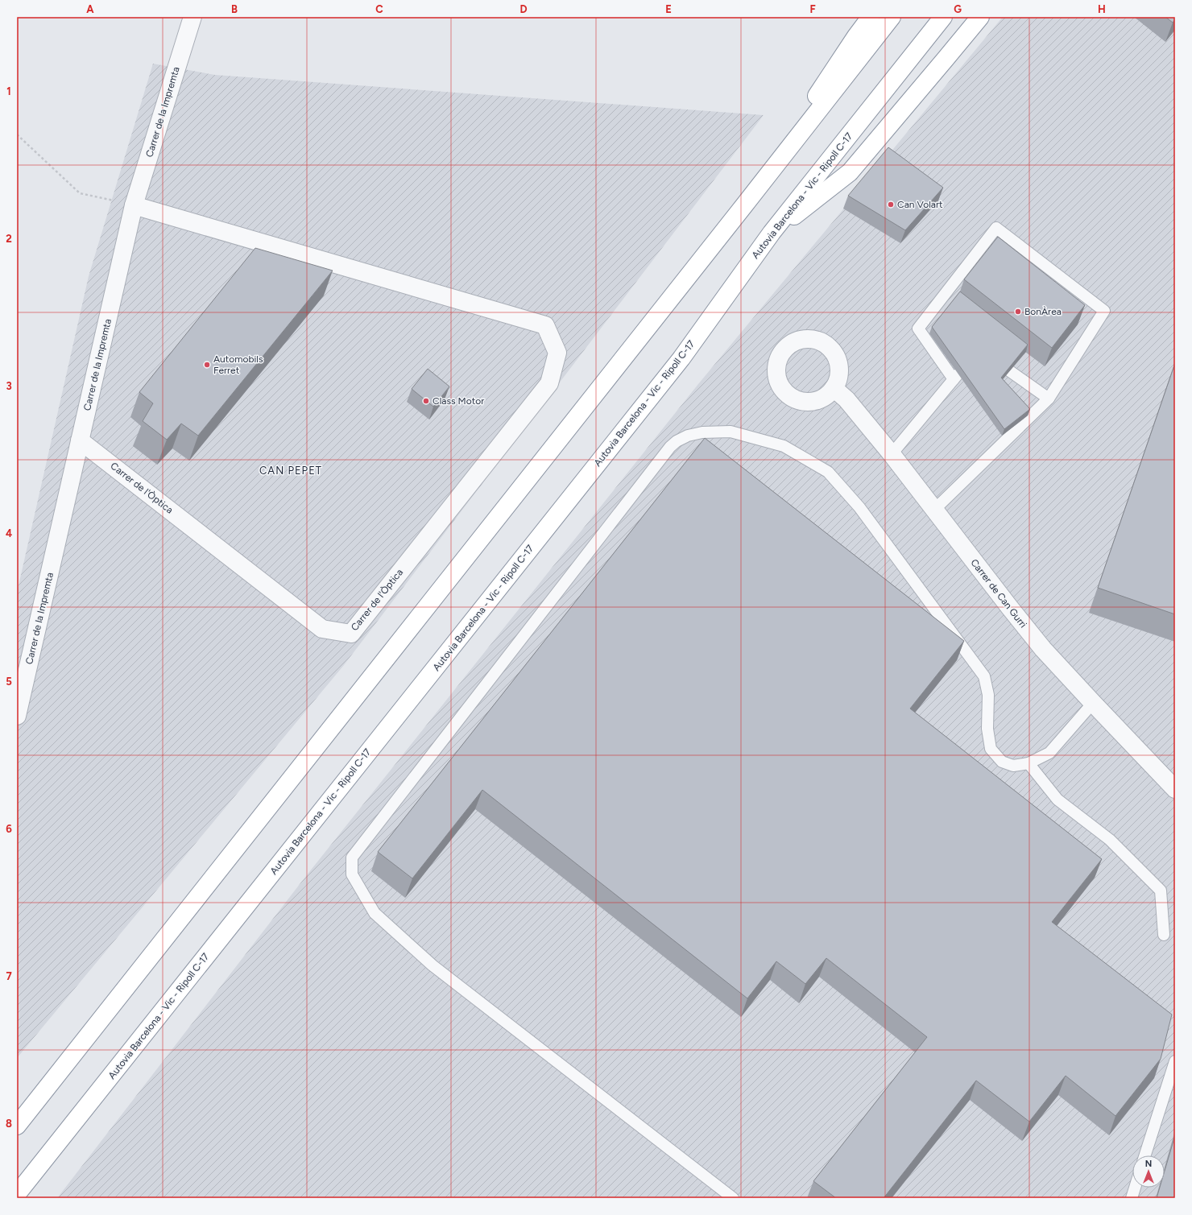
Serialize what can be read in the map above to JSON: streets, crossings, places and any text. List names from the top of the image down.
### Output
{
  "streets": {
    "highway": ["Autovia Barcelona - Vic - Ripoll C-17"],
    "street": ["Carrer de la Impremta", "Carrer de l'Òptica", "Carrer de Can Gurri"]
  },
  "crossings": [
    ["Carrer de la Impremta", "Carrer de l'Òptica"]
  ],
  "districts": ["CAN PEPET"],
  "places": [
    "Can Volart",
    "BonÀrea",
    "Automobils Ferret",
    "Class Motor"
  ],
  "north": "top",
  "grid": {
    "columns": [
      "A",
      "B",
      "C",
      "D",
      "E",
      "F",
      "G",
      "H"
    ],
    "rows": [
      "1",
      "2",
      "3",
      "4",
      "5",
      "6",
      "7",
      "8"
    ]
  }
}
